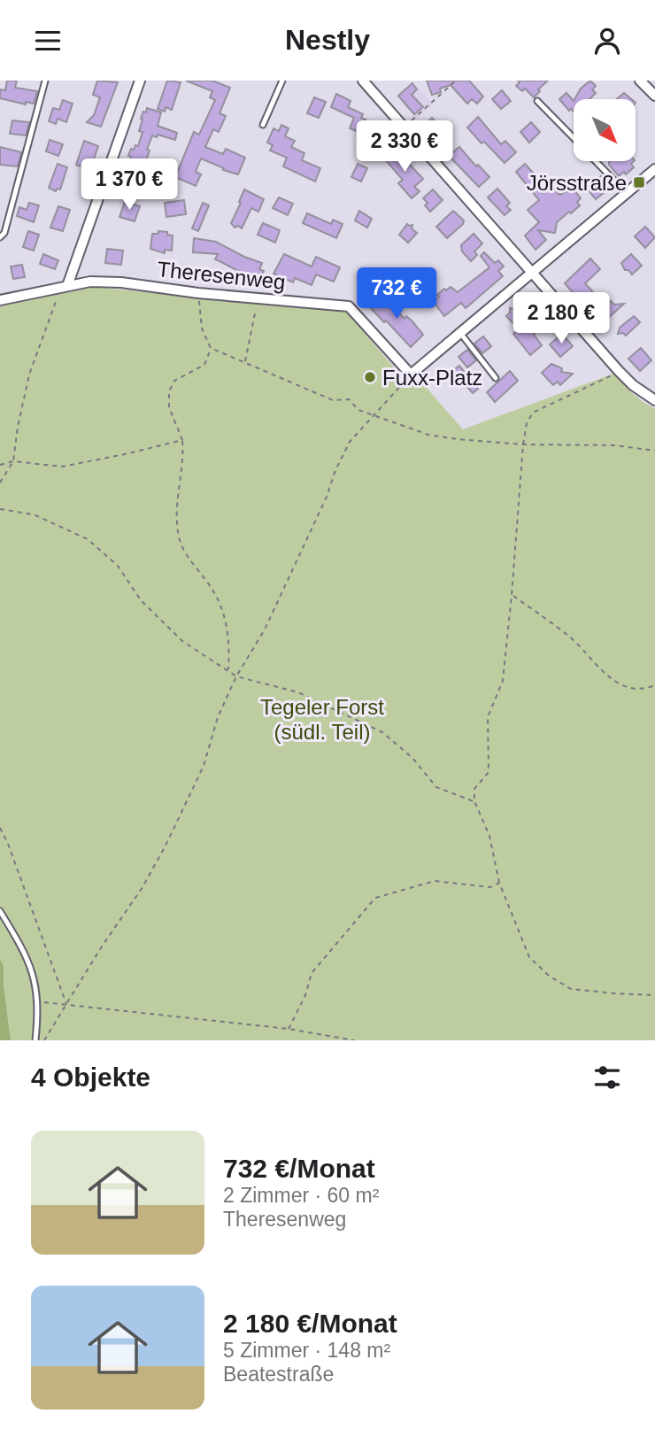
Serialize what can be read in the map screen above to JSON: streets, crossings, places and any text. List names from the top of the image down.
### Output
{
  "streets": {
    "street": ["Theresenweg"]
  },
  "parks": ["Tegeler Forst (südl. Teil)"],
  "places": {
    "transit": ["Jörsstraße"],
    "other": ["Fuxx-Platz"]
  },
  "north": "bottom right",
  "page": {
    "header": "Nestly",
    "price": [
      "2 330 €",
      "1 370 €",
      "732 €",
      "2 180 €"
    ],
    "heading": "4 Objekte",
    "list": [
      {
        "name": "732 €/Monat",
        "note": "2 Zimmer · 60 m² · Theresenweg"
      },
      {
        "name": "2 180 €/Monat",
        "note": "5 Zimmer · 148 m² · Beatestraße"
      }
    ]
  }
}
